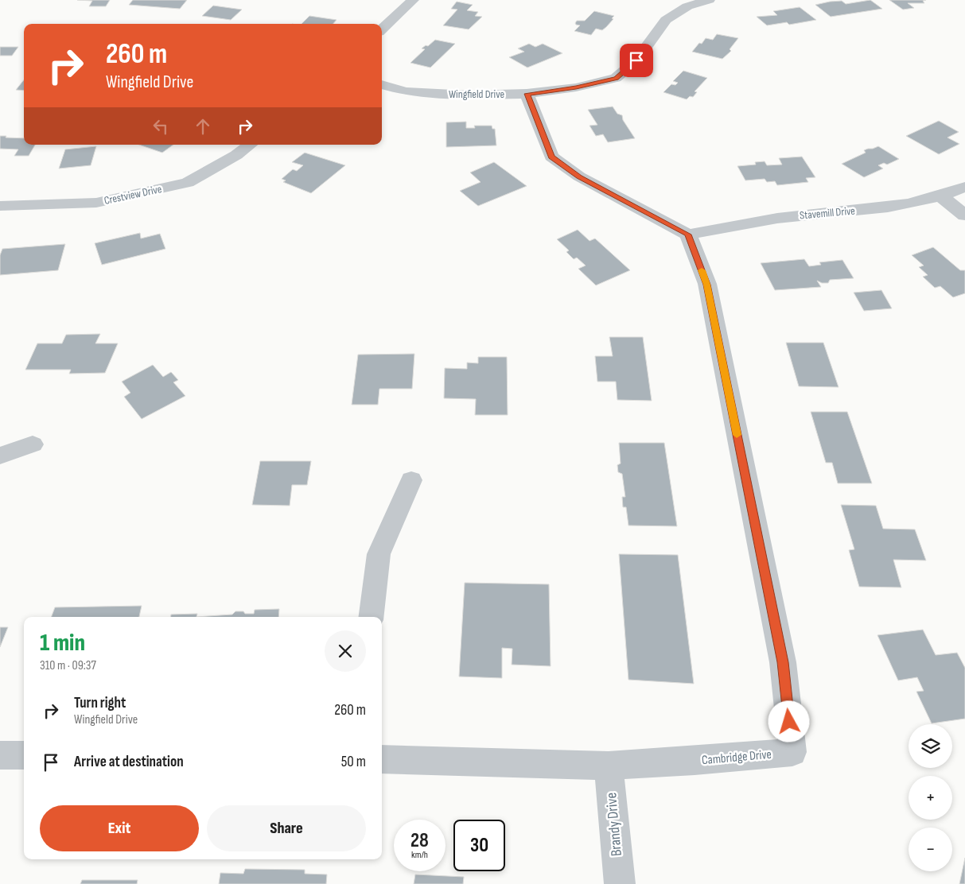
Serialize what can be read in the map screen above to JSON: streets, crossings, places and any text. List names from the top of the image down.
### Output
{
  "streets": {
    "street": [
      "Wingfield Drive",
      "Crestview Drive",
      "Stavemill Drive",
      "Cambridge Drive",
      "Brandy Drive"
    ]
  },
  "crossings": [
    ["Stavemill Drive", "Cambridge Drive"],
    ["Cambridge Drive", "Brandy Drive"]
  ],
  "page": {
    "turn": ["260 m", "Wingfield Drive"],
    "heading": ["1 min", "310 m · 09:37"],
    "list": [
      {
        "name": "Turn right",
        "note": "Wingfield Drive",
        "value": "260 m"
      },
      {
        "name": "Arrive at destination",
        "value": "50 m"
      }
    ],
    "map_buttons": ["+", "−"],
    "buttons": ["Exit", "Share"],
    "speed": "28 km/h",
    "limit": "30"
  }
}
